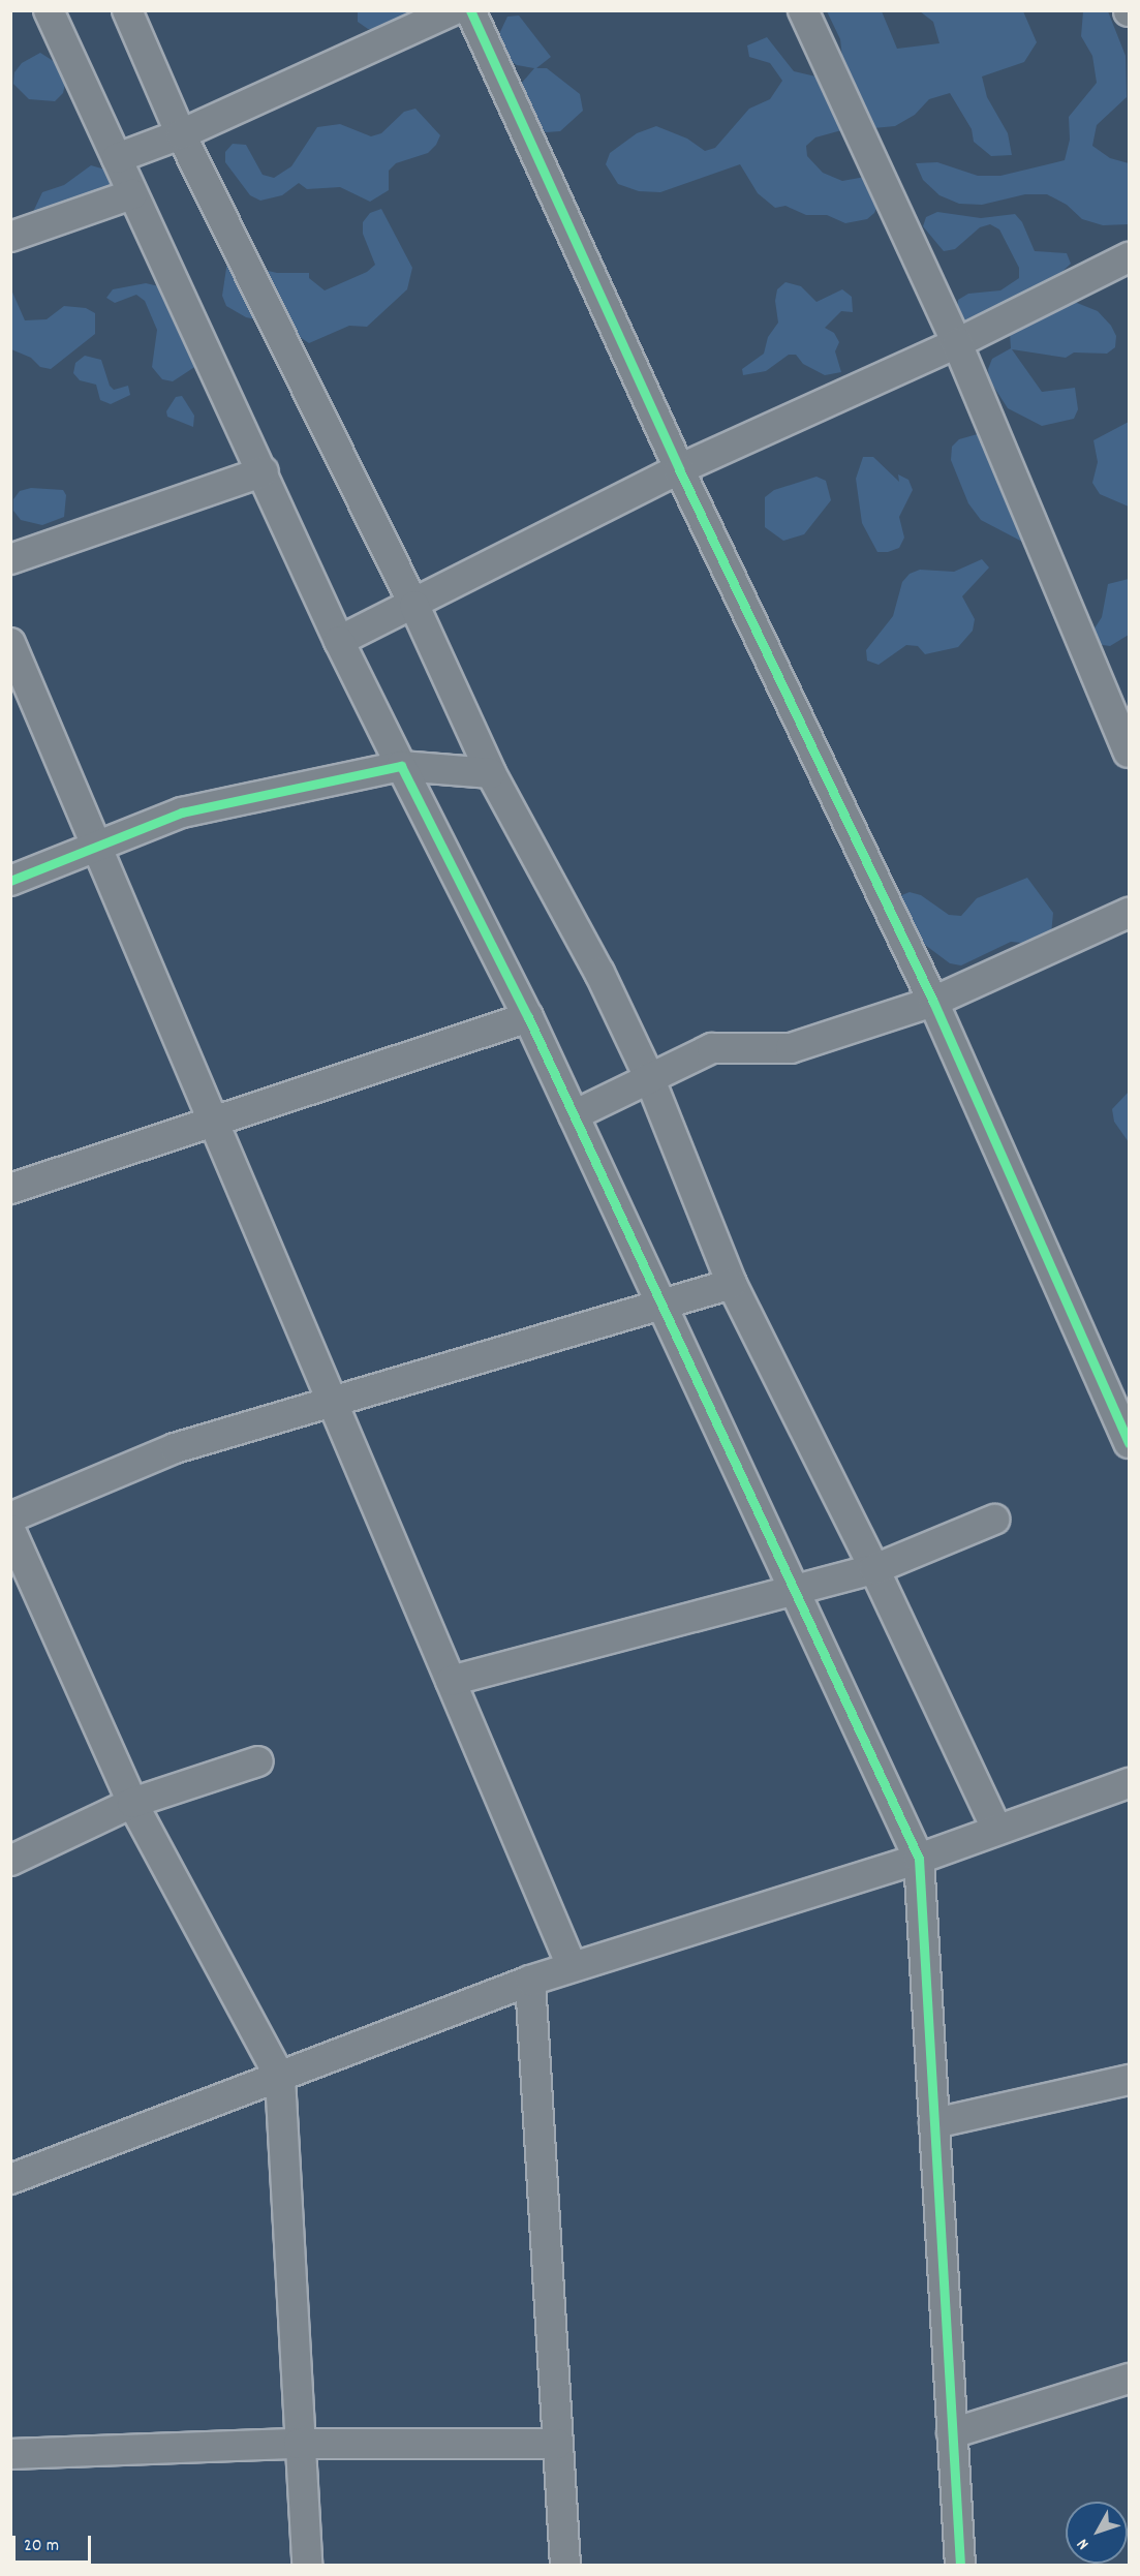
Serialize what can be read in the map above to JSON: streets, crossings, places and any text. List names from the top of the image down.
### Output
{
  "scale_bar": "20 m",
  "north": "bottom left"
}
